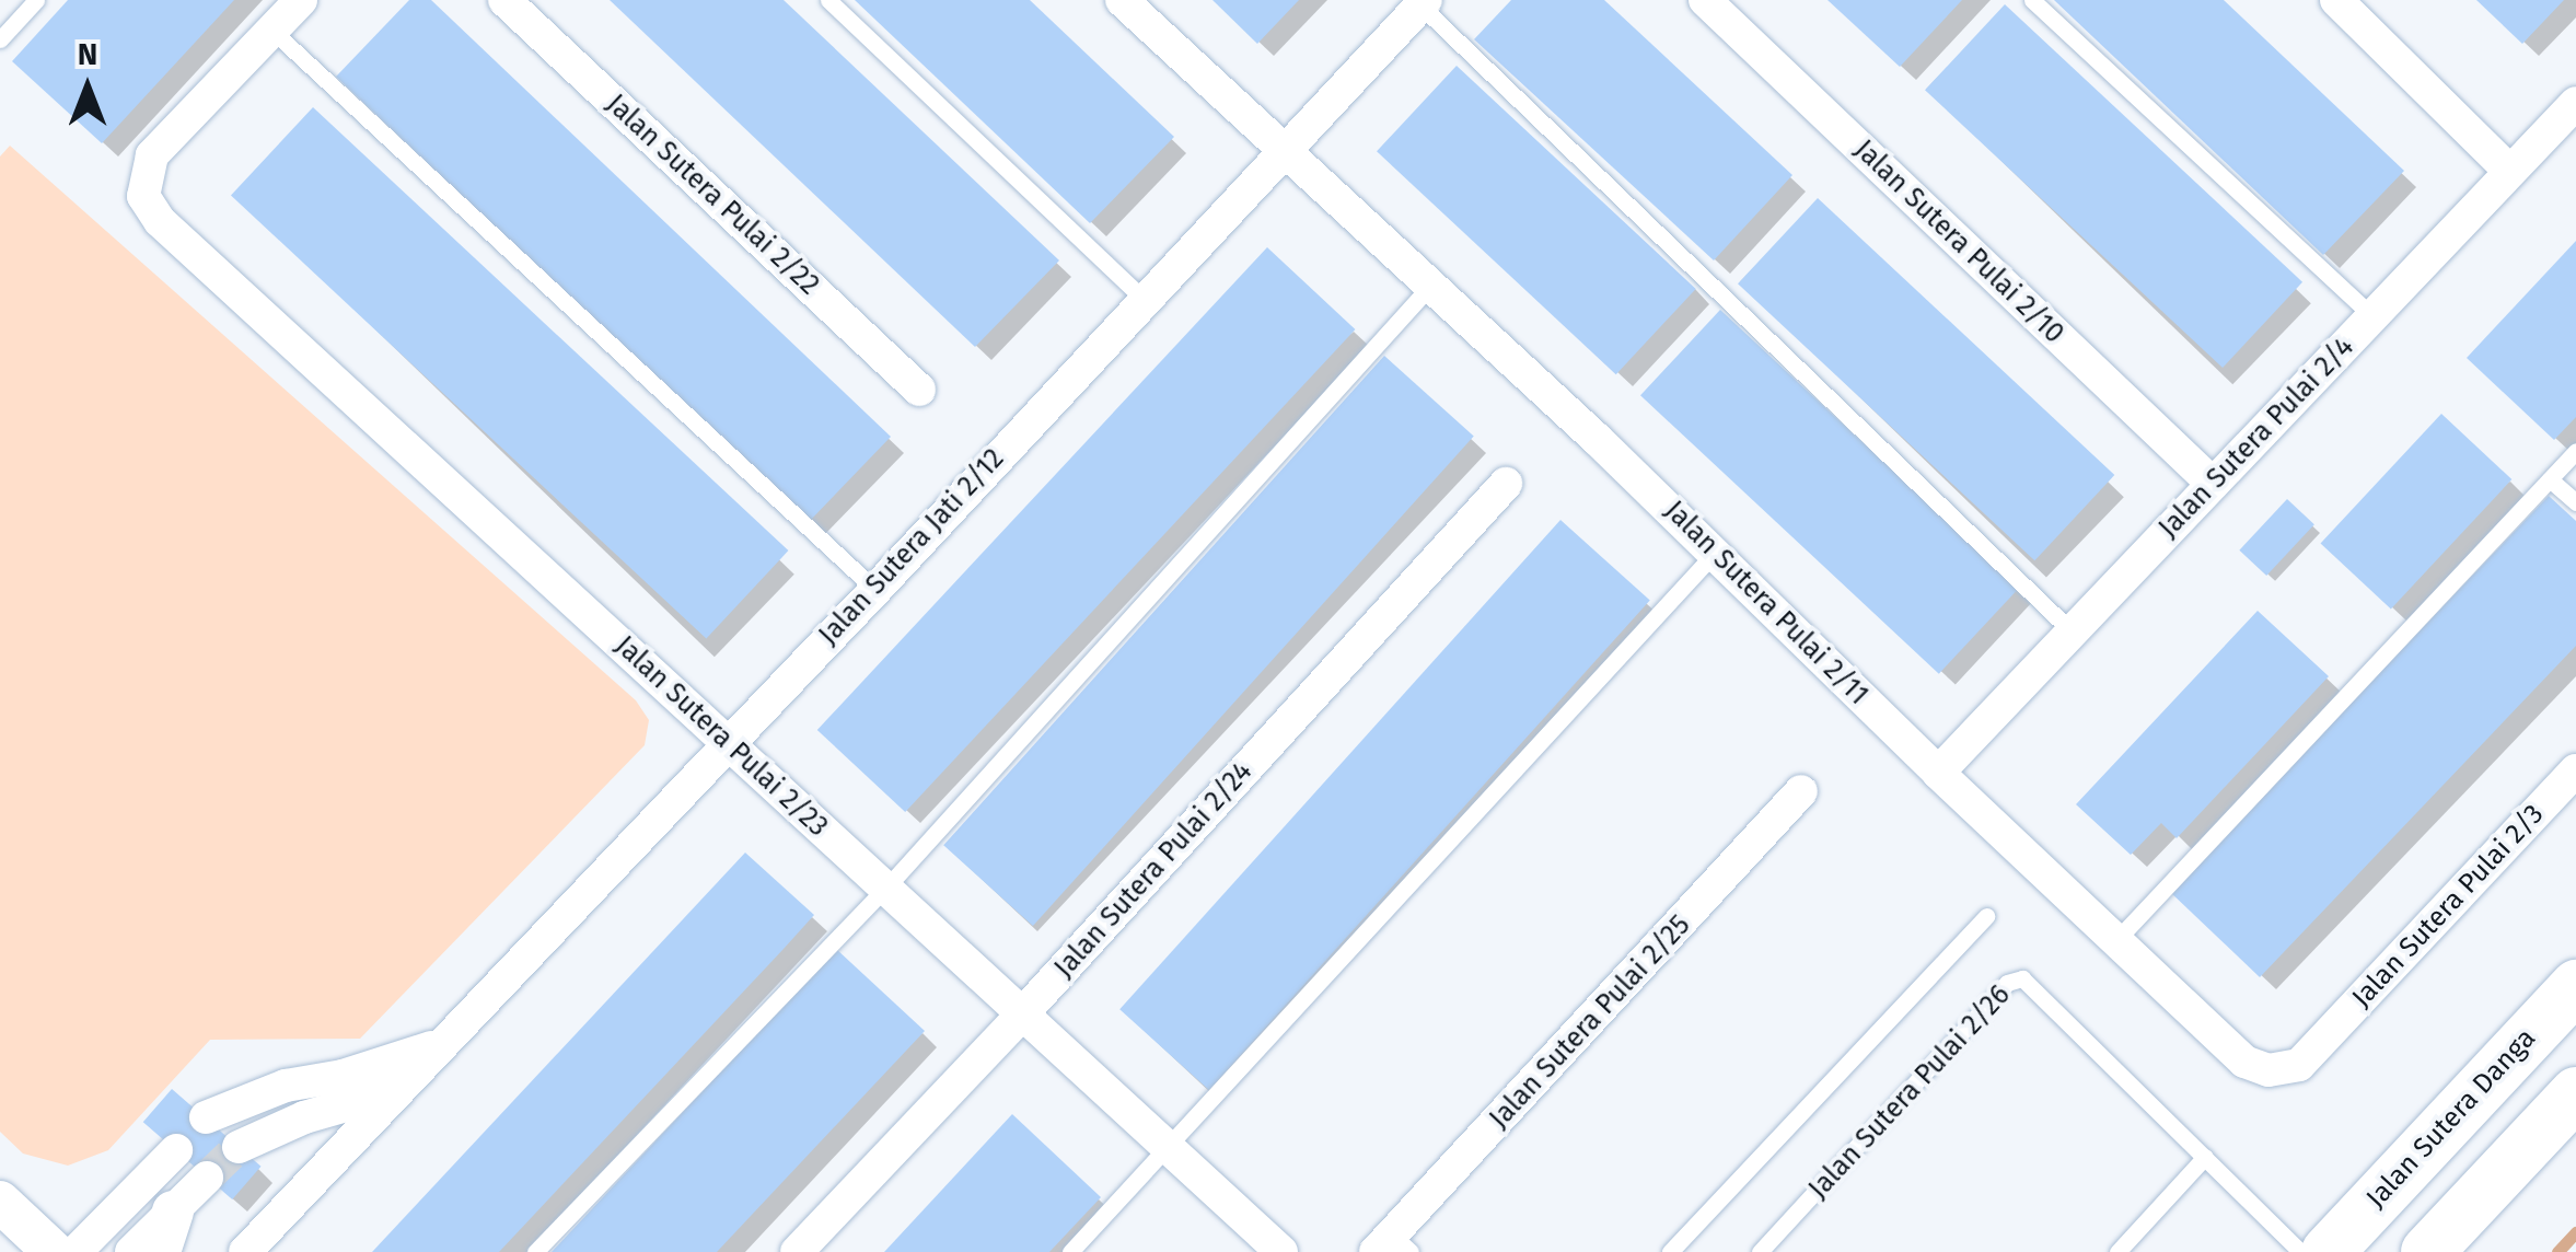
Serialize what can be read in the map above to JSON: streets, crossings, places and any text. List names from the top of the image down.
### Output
{
  "streets": {
    "main road": ["Jalan Sutera Danga"],
    "street": [
      "Jalan Sutera Pulai 2/22",
      "Jalan Sutera Pulai 2/10",
      "Jalan Sutera Pulai 2/4",
      "Jalan Sutera Jati 2/12",
      "Jalan Sutera Pulai 2/11",
      "Jalan Sutera Pulai 2/23",
      "Jalan Sutera Pulai 2/24",
      "Jalan Sutera Pulai 2/3",
      "Jalan Sutera Pulai 2/25"
    ],
    "lane": ["Jalan Sutera Pulai 2/26"]
  },
  "crossings": [
    ["Jalan Sutera Pulai 2/10", "Jalan Sutera Pulai 2/4"],
    ["Jalan Sutera Pulai 2/4", "Jalan Sutera Pulai 2/11"],
    ["Jalan Sutera Jati 2/12", "Jalan Sutera Pulai 2/11"],
    ["Jalan Sutera Jati 2/12", "Jalan Sutera Pulai 2/23"],
    ["Jalan Sutera Pulai 2/11", "Jalan Sutera Pulai 2/3"],
    ["Jalan Sutera Pulai 2/23", "Jalan Sutera Pulai 2/24"]
  ],
  "north": "top"
}
